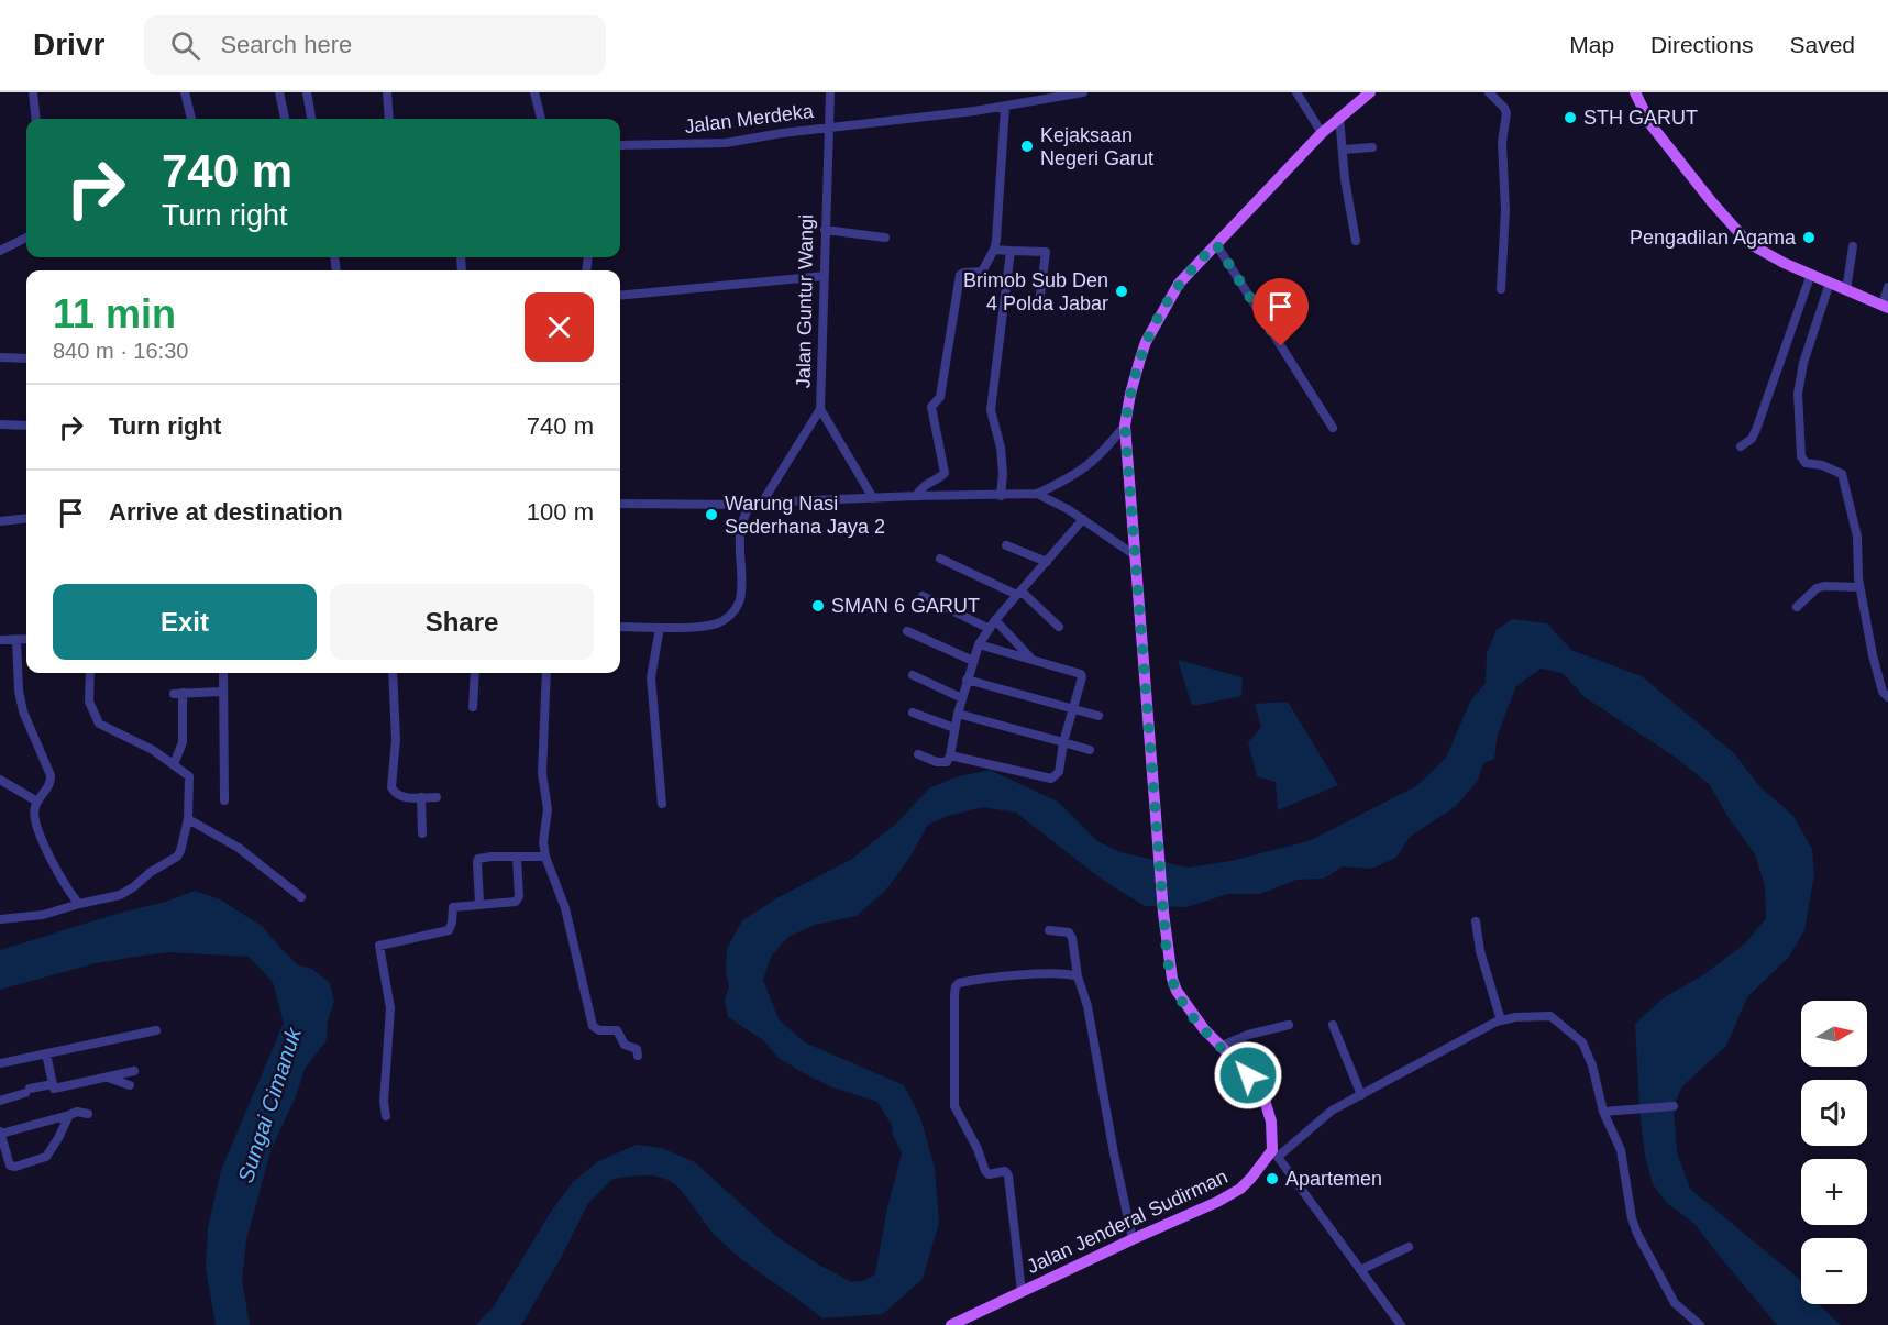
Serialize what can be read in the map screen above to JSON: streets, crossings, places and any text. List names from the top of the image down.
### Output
{
  "streets": {
    "main road": ["Jalan Jenderal Sudirman"],
    "street": ["Jalan Merdeka", "Jalan Guntur Wangi"]
  },
  "crossings": [
    ["Jalan Merdeka", "Jalan Guntur Wangi"]
  ],
  "water": ["Sungai Cimanuk"],
  "places": [
    "STH GARUT",
    "Kejaksaan Negeri Garut",
    "Pengadilan Agama",
    "Brimob Sub Den 4 Polda Jabar",
    "Warung Nasi Sederhana Jaya 2",
    "SMAN 6 GARUT",
    "Apartemen"
  ],
  "north": "right",
  "page": {
    "header": "Drivr",
    "search": "Search here",
    "nav": ["Map", "Directions", "Saved"],
    "turn": ["740 m", "Turn right"],
    "heading": ["11 min", "840 m · 16:30"],
    "list": [
      {
        "name": "Turn right",
        "value": "740 m"
      },
      {
        "name": "Arrive at destination",
        "value": "100 m"
      }
    ],
    "buttons": ["Exit", "Share"],
    "map_buttons": ["+", "−"]
  }
}
